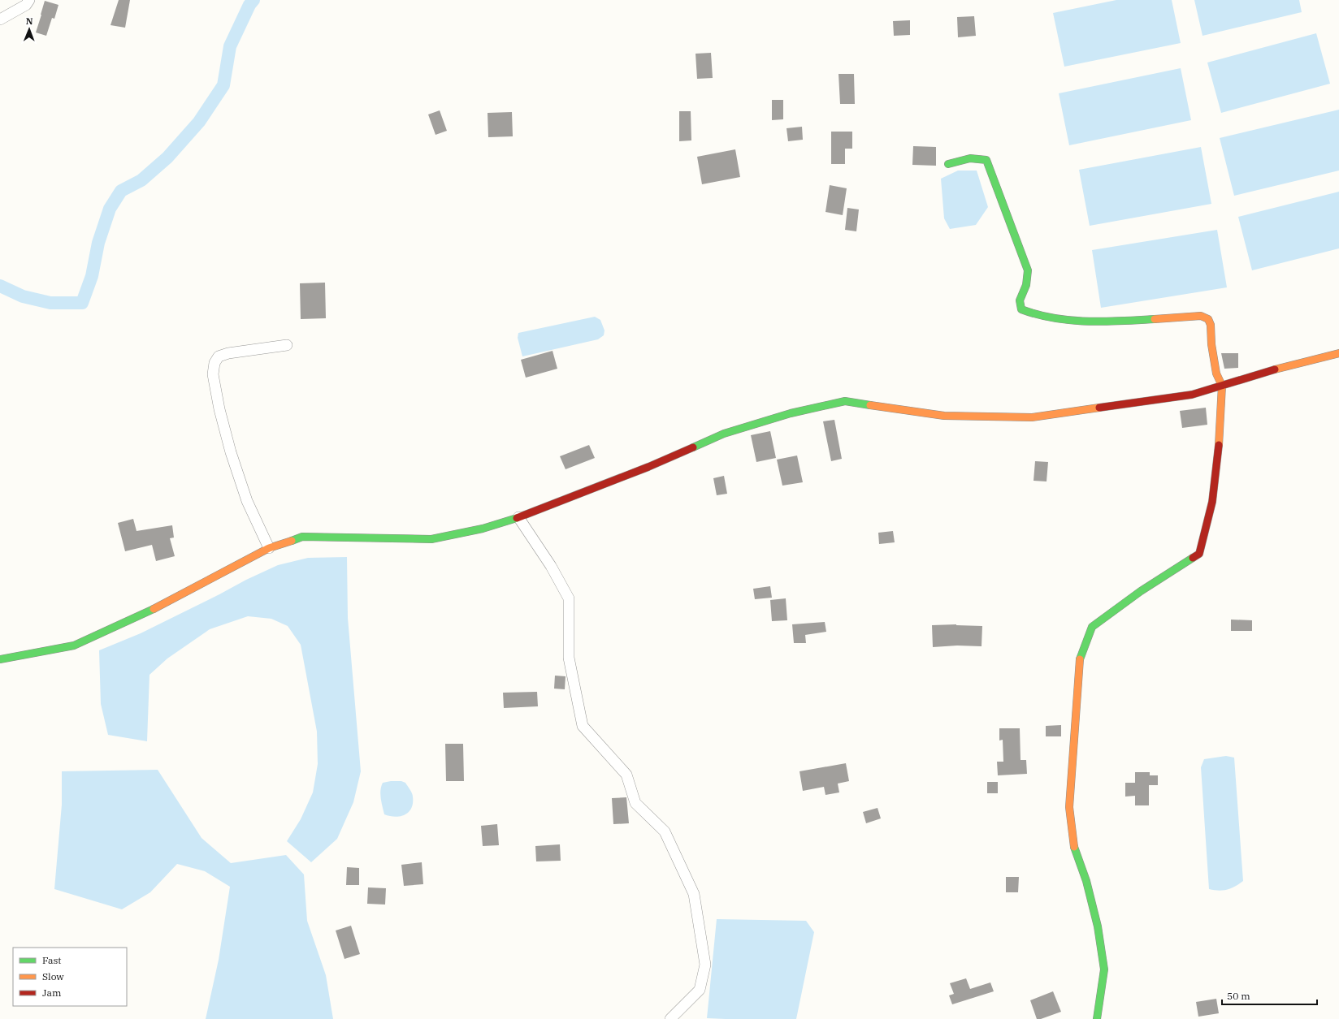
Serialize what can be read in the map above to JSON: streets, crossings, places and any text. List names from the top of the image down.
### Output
{
  "legend": ["Fast", "Slow", "Jam"],
  "scale_bar": "50 m",
  "north": "top"
}
